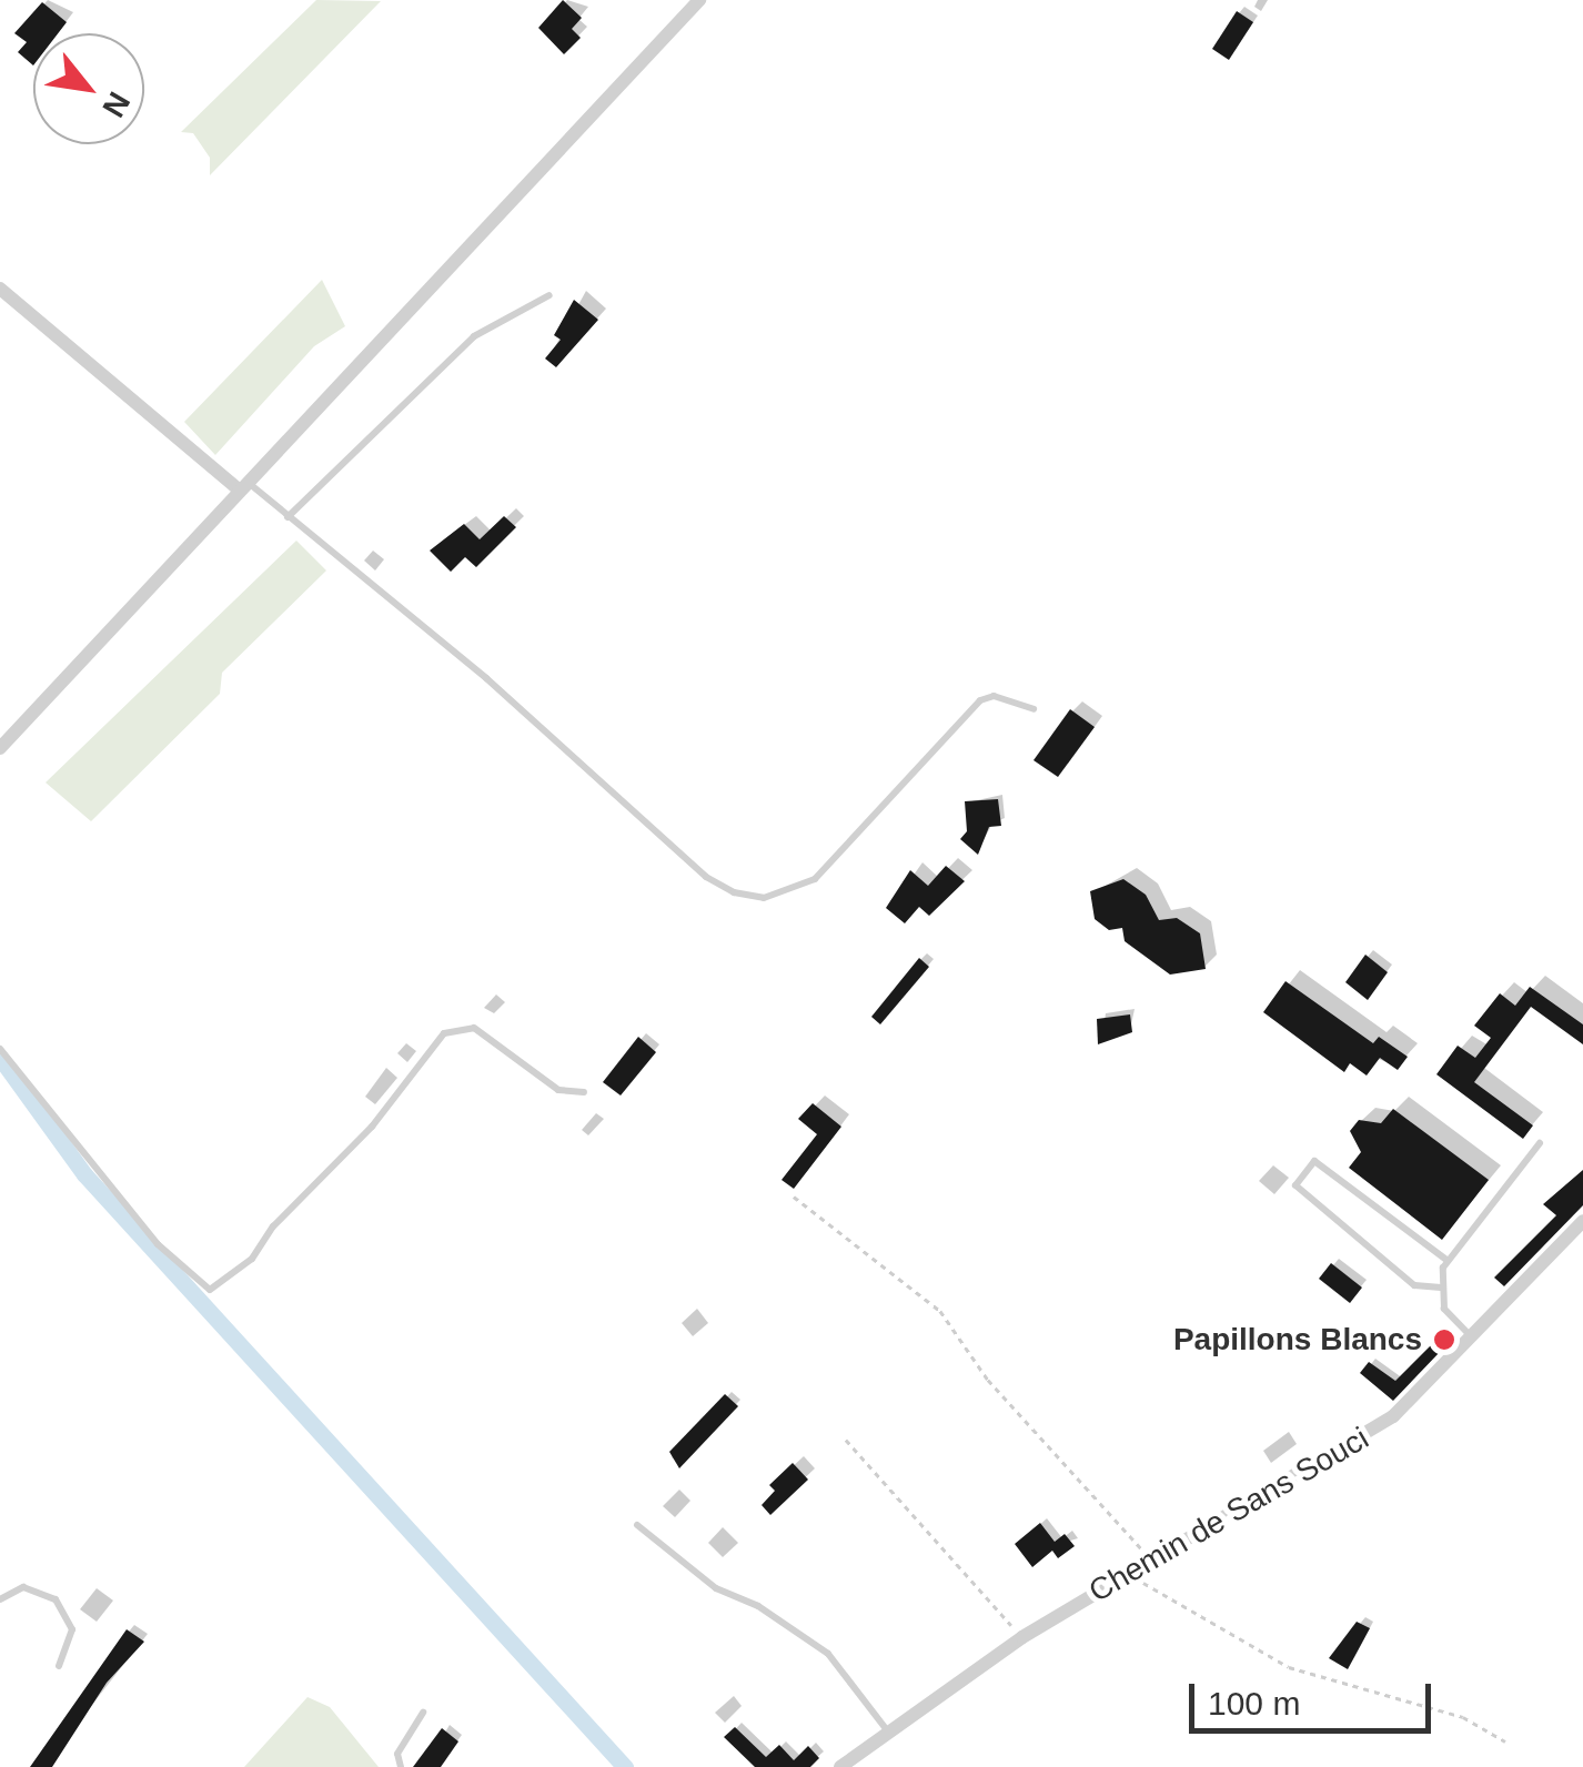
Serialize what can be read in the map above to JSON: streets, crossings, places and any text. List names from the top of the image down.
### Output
{
  "streets": {
    "street": ["Chemin de Sans Souci"]
  },
  "places": ["Papillons Blancs"],
  "scale_bar": "100 m",
  "north": "bottom right"
}
